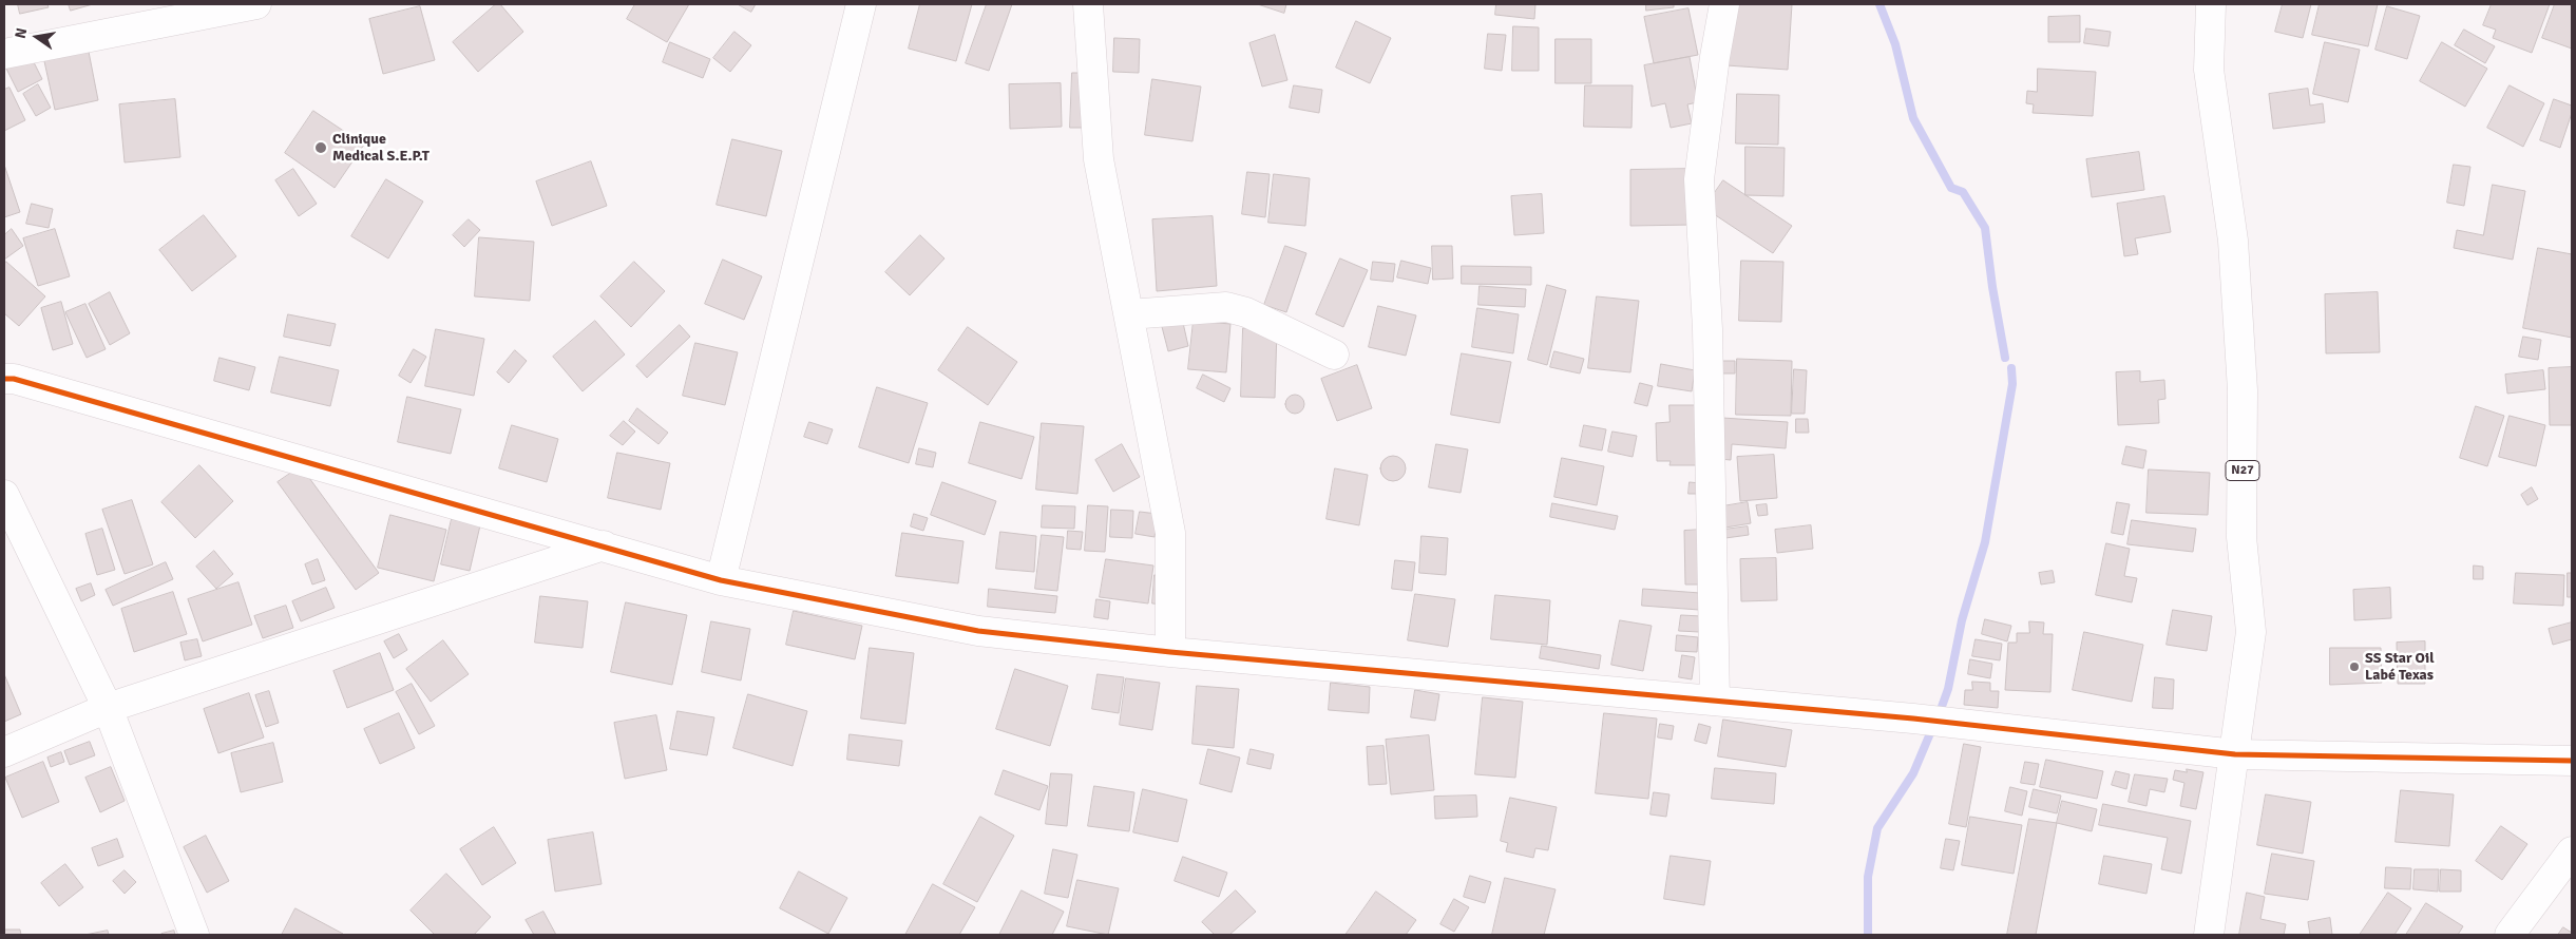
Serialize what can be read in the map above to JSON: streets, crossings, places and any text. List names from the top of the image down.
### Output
{
  "streets": {
    "street": ["N27"]
  },
  "places": ["Clinique Medical S.E.P.T", "SS Star Oil Labé Texas"],
  "north": "left"
}
